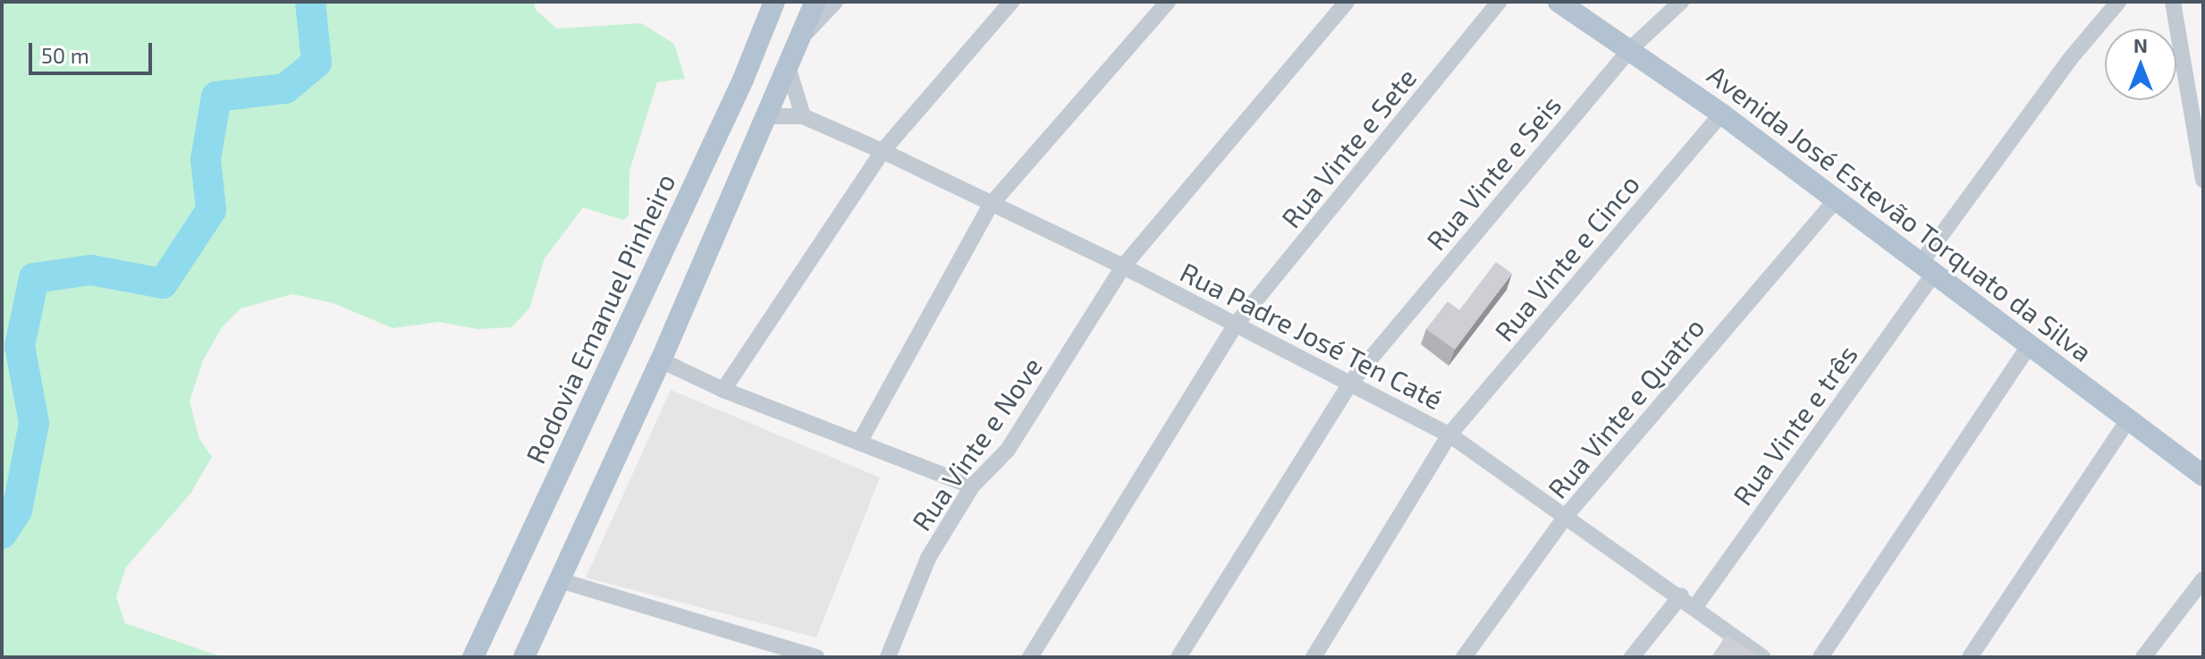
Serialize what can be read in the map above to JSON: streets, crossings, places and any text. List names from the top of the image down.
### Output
{
  "streets": {
    "main road": ["Avenida José Estevão Torquato da Silva", "Rodovia Emanuel Pinheiro"],
    "street": [
      "Rua Vinte e Sete",
      "Rua Vinte e Seis",
      "Rua Vinte e Cinco",
      "Rua Padre José Ten Caté",
      "Rua Vinte e Quatro",
      "Rua Vinte e três",
      "Rua Vinte e Nove"
    ]
  },
  "crossings": [
    ["Rua Vinte e Sete", "Rua Padre José Ten Caté"],
    ["Rua Vinte e Seis", "Avenida José Estevão Torquato da Silva"],
    ["Rua Vinte e Seis", "Rua Padre José Ten Caté"],
    ["Avenida José Estevão Torquato da Silva", "Rua Vinte e Cinco"],
    ["Avenida José Estevão Torquato da Silva", "Rua Vinte e Quatro"],
    ["Avenida José Estevão Torquato da Silva", "Rua Vinte e três"],
    ["Rua Vinte e Cinco", "Rua Padre José Ten Caté"],
    ["Rua Padre José Ten Caté", "Rua Vinte e Quatro"],
    ["Rua Padre José Ten Caté", "Rua Vinte e três"],
    ["Rua Padre José Ten Caté", "Rua Vinte e Nove"]
  ],
  "scale_bar": "50 m",
  "north": "top"
}
